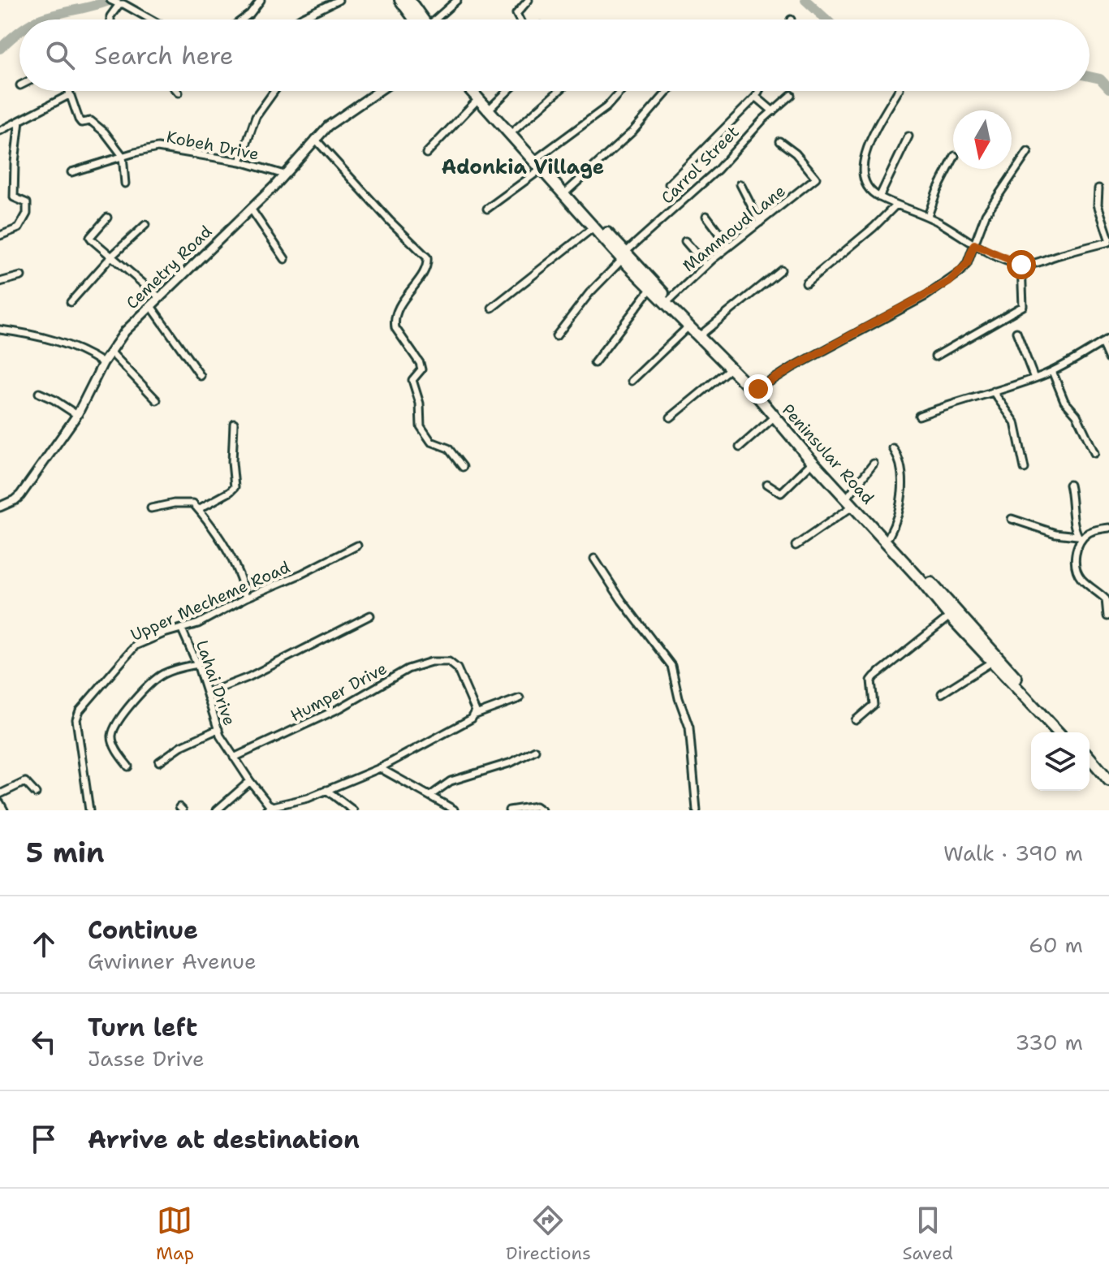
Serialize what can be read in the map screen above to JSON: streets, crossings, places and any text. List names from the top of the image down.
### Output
{
  "streets": {
    "main road": ["Peninsular Road"],
    "street": [
      "Kobeh Drive",
      "Carrol Street",
      "Mammoud Lane",
      "Cemetry Road",
      "Upper Mecheme Road",
      "Lahai Drive",
      "Humper Drive"
    ]
  },
  "crossings": [
    ["Kobeh Drive", "Cemetry Road"],
    ["Carrol Street", "Peninsular Road"],
    ["Mammoud Lane", "Peninsular Road"],
    ["Upper Mecheme Road", "Lahai Drive"],
    ["Lahai Drive", "Humper Drive"]
  ],
  "districts": ["Adonkia Village"],
  "north": "bottom",
  "page": {
    "search": "Search here",
    "heading": ["5 min", "Walk · 390 m"],
    "list": [
      ["Continue", "Gwinner Avenue", "60 m"],
      ["Turn left", "Jasse Drive", "330 m"],
      "Arrive at destination"
    ],
    "nav": ["Map", "Directions", "Saved"]
  }
}
